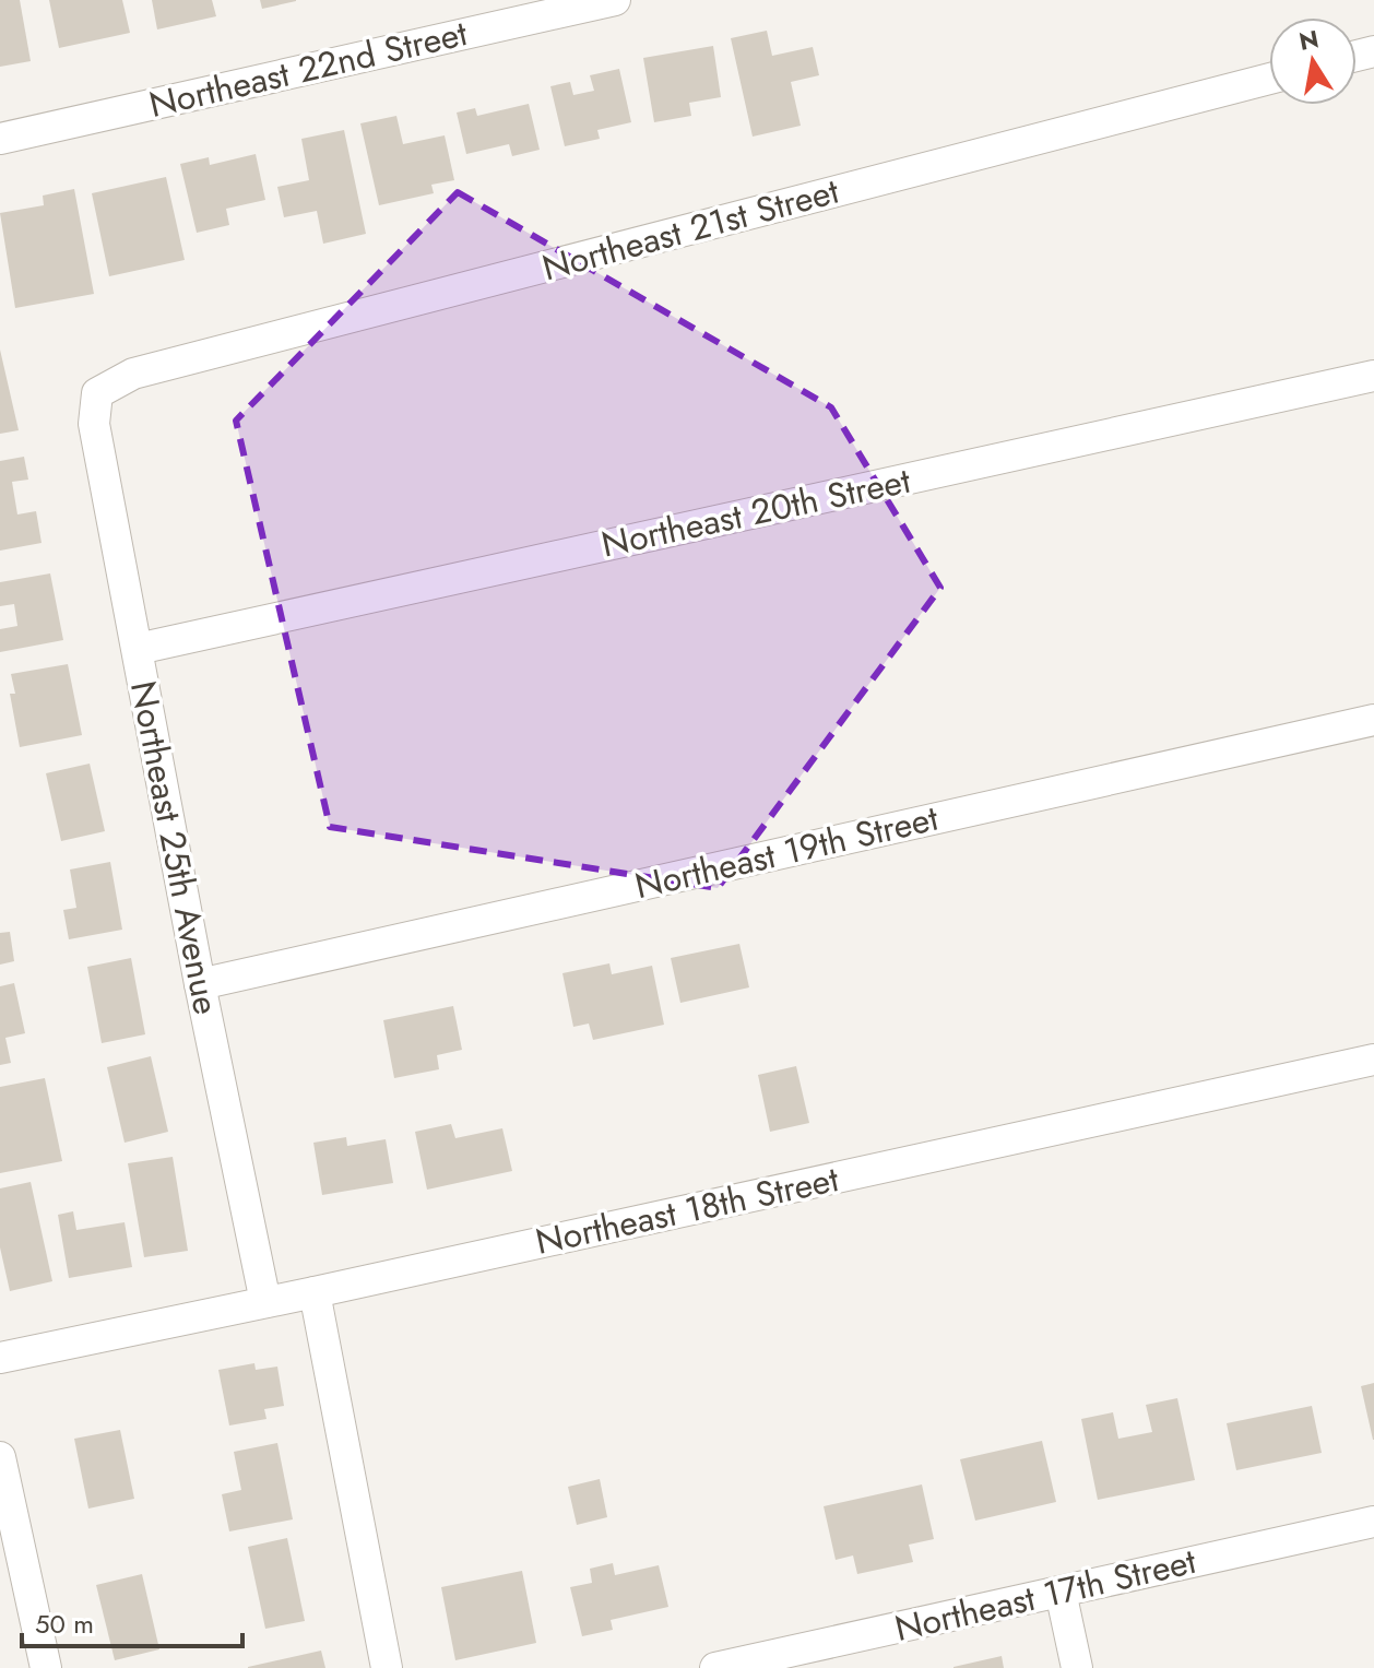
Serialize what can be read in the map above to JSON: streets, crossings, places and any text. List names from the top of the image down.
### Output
{
  "streets": {
    "street": [
      "Northeast 22nd Street",
      "Northeast 21st Street",
      "Northeast 20th Street",
      "Northeast 25th Avenue",
      "Northeast 19th Street",
      "Northeast 18th Street",
      "Northeast 17th Street"
    ]
  },
  "crossings": [
    ["Northeast 21st Street", "Northeast 25th Avenue"],
    ["Northeast 20th Street", "Northeast 25th Avenue"],
    ["Northeast 25th Avenue", "Northeast 19th Street"],
    ["Northeast 25th Avenue", "Northeast 18th Street"]
  ],
  "scale_bar": "50 m",
  "north": "top"
}
